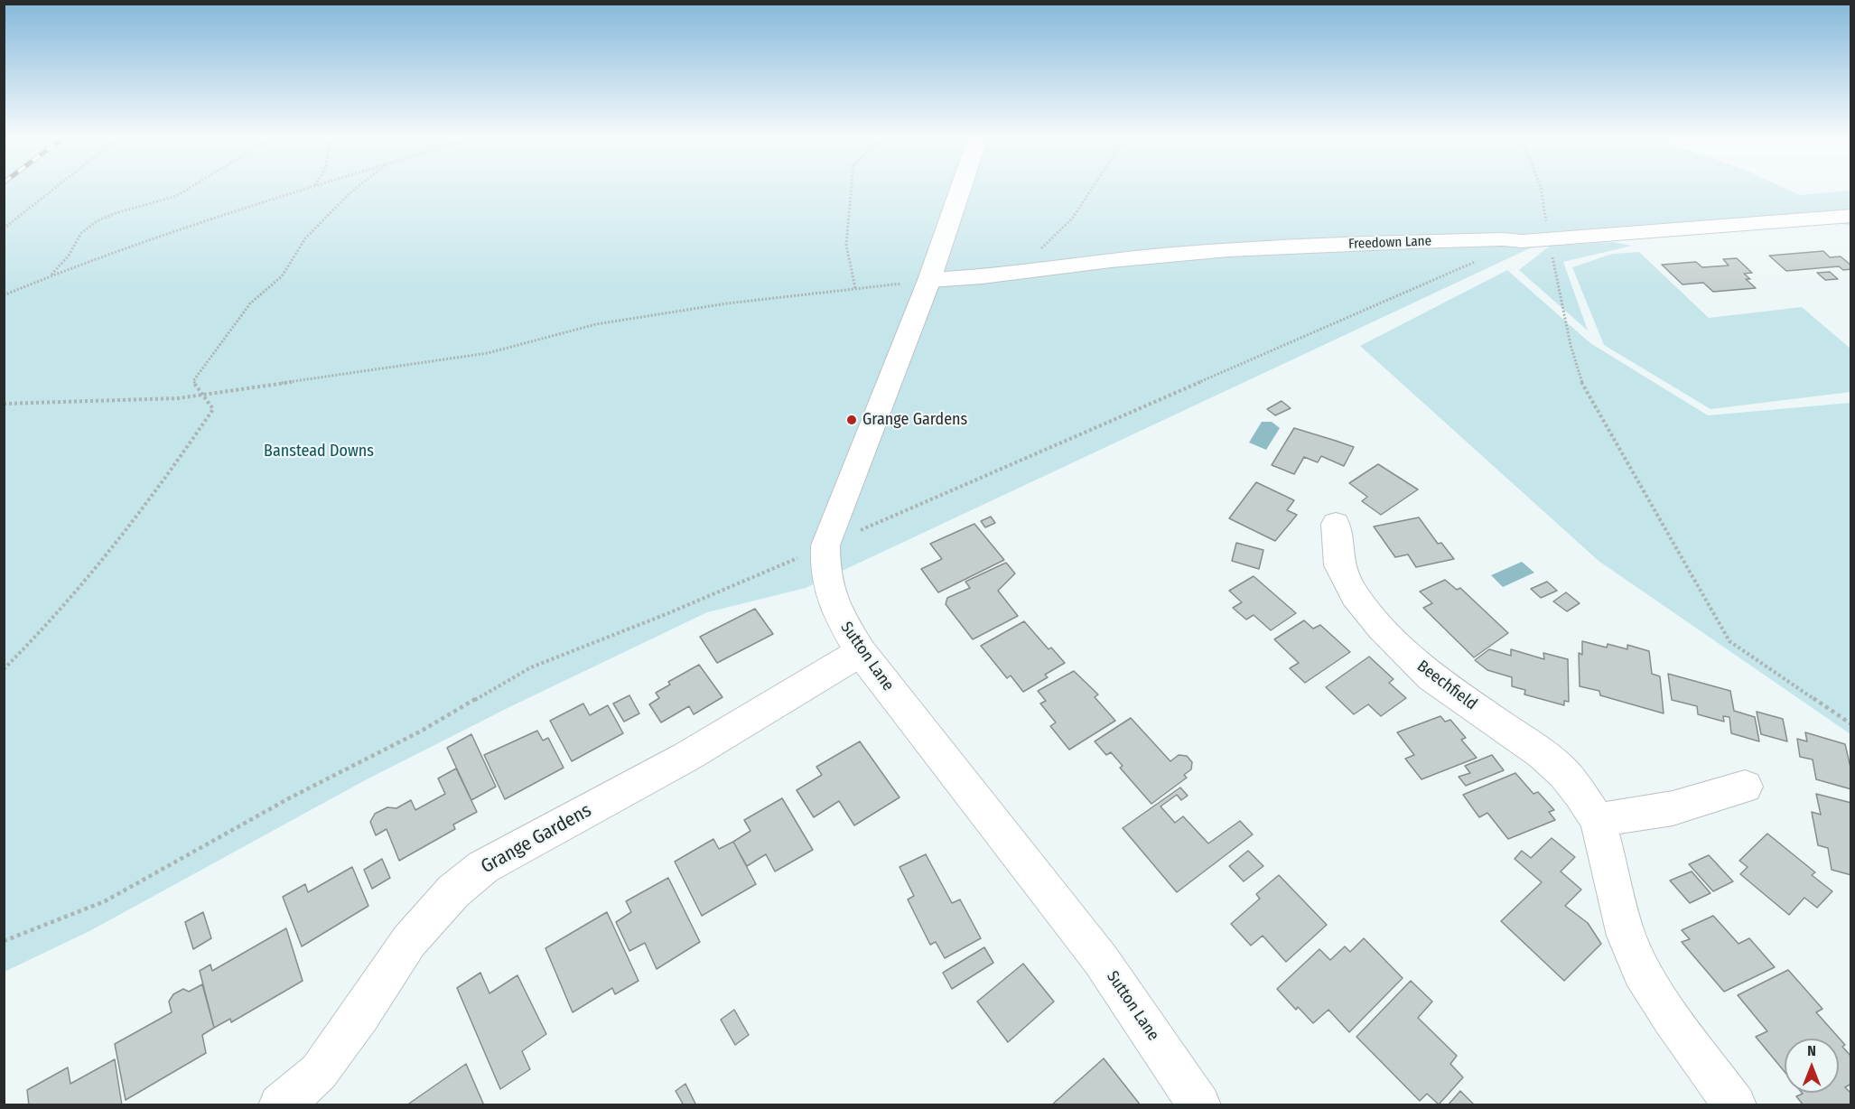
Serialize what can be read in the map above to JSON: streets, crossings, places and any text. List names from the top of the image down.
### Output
{
  "streets": {
    "street": [
      "Freedown Lane",
      "Sutton Lane",
      "Beechfield",
      "Grange Gardens"
    ]
  },
  "crossings": [
    ["Freedown Lane", "Sutton Lane"],
    ["Sutton Lane", "Grange Gardens"]
  ],
  "parks": ["Banstead Downs"],
  "places": ["Grange Gardens"],
  "north": "top"
}
